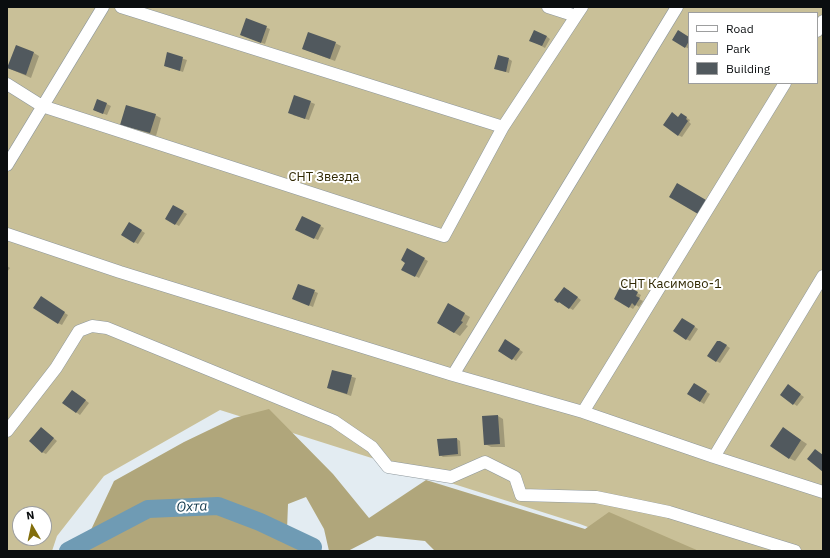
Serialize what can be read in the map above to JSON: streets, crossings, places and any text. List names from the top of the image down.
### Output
{
  "water": ["Охта"],
  "parks": ["СНТ Звезда", "СНТ Касимово-1"],
  "legend": ["Road", "Park", "Building"],
  "north": "top"
}
